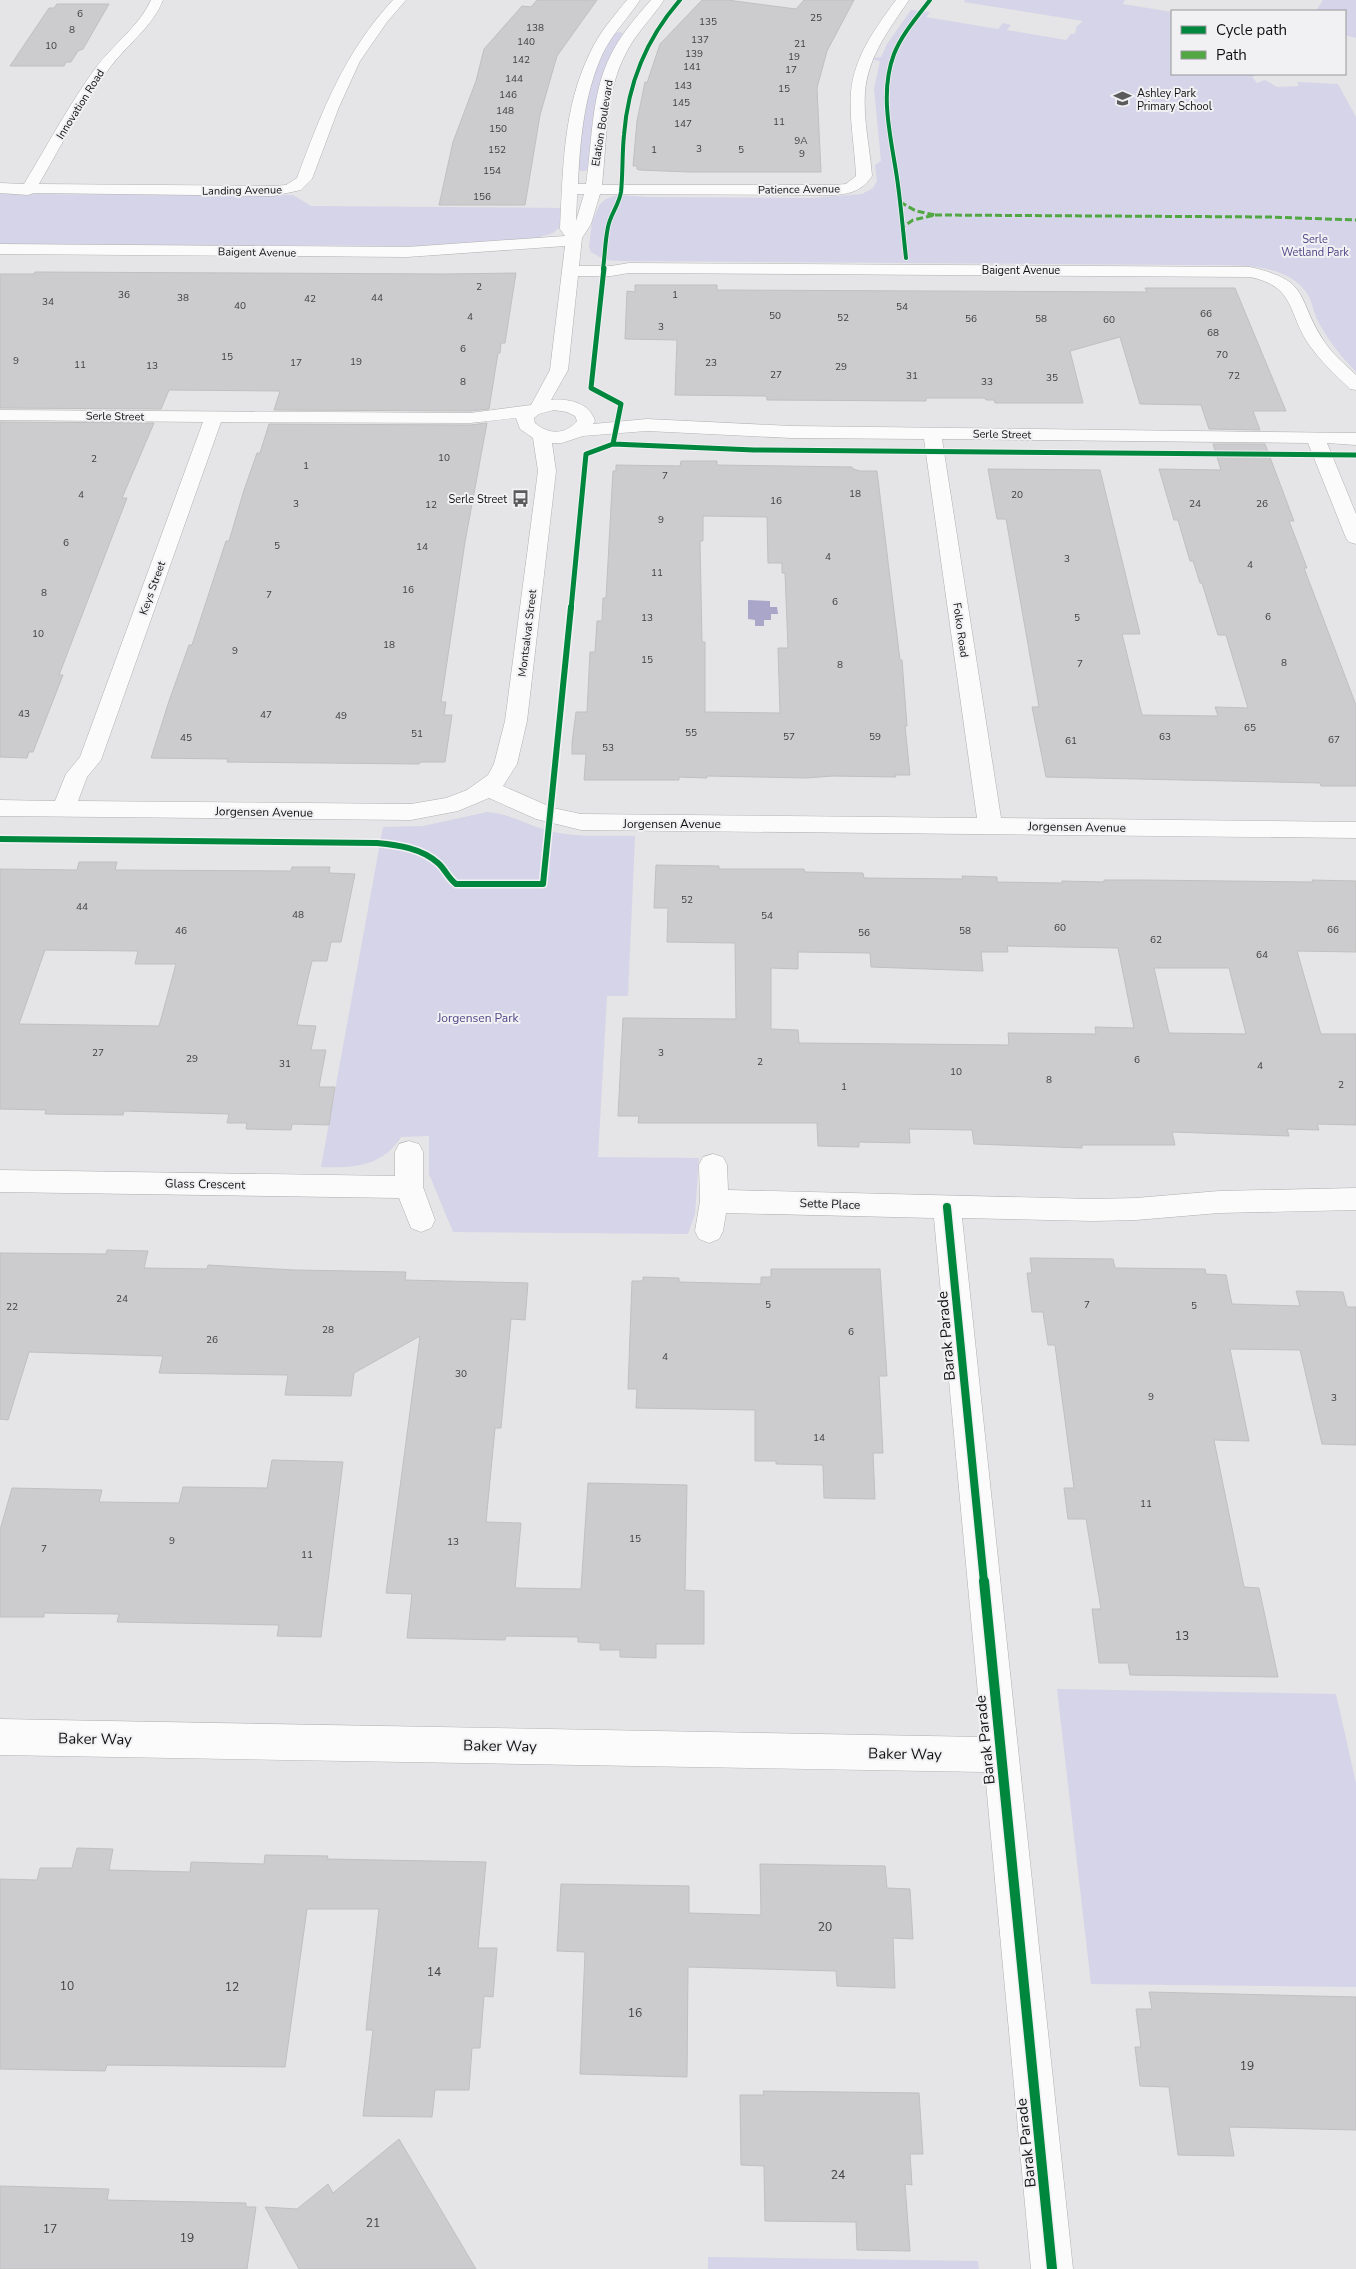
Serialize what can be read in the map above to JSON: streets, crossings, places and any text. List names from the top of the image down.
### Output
{
  "streets": {
    "street": [
      "Innovation Road",
      "Elation Boulevard",
      "Patience Avenue",
      "Landing Avenue",
      "Baigent Avenue",
      "Serle Street",
      "Keys Street",
      "Folko Road",
      "Montsalvat Street",
      "Jorgensen Avenue",
      "Glass Crescent",
      "Sette Place",
      "Barak Parade",
      "Baker Way"
    ]
  },
  "crossings": [
    ["Innovation Road", "Landing Avenue"],
    ["Elation Boulevard", "Patience Avenue"],
    ["Elation Boulevard", "Baigent Avenue"],
    ["Serle Street", "Keys Street"],
    ["Serle Street", "Folko Road"],
    ["Serle Street", "Montsalvat Street"],
    ["Keys Street", "Jorgensen Avenue"],
    ["Folko Road", "Jorgensen Avenue"],
    ["Montsalvat Street", "Jorgensen Avenue"],
    ["Sette Place", "Barak Parade"],
    ["Barak Parade", "Baker Way"]
  ],
  "parks": ["Serle Wetland Park", "Jorgensen Park"],
  "places": {
    "school or university": ["Ashley Park Primary School"],
    "bus stop": ["Serle Street"]
  },
  "house_numbers": [
    "6",
    "25",
    "135",
    "138",
    "8",
    "137",
    "140",
    "21",
    "10",
    "139",
    "19",
    "142",
    "141",
    "17",
    "144",
    "143",
    "15",
    "146",
    "145",
    "148",
    "11",
    "147",
    "150",
    "9A",
    "3",
    "152",
    "1",
    "5",
    "9",
    "154",
    "156",
    "2",
    "36",
    "1",
    "38",
    "44",
    "42",
    "34",
    "40",
    "54",
    "66",
    "50",
    "4",
    "52",
    "56",
    "58",
    "60",
    "3",
    "68",
    "6",
    "70",
    "15",
    "9",
    "19",
    "17",
    "23",
    "11",
    "13",
    "29",
    "27",
    "31",
    "72",
    "35",
    "8",
    "33",
    "10",
    "2",
    "1",
    "7",
    "18",
    "4",
    "20",
    "16",
    "3",
    "24",
    "26",
    "12",
    "9",
    "6",
    "5",
    "14",
    "4",
    "3",
    "4",
    "11",
    "16",
    "8",
    "7",
    "6",
    "6",
    "13",
    "5",
    "10",
    "18",
    "9",
    "15",
    "8",
    "7",
    "8",
    "43",
    "47",
    "49",
    "65",
    "55",
    "51",
    "57",
    "59",
    "63",
    "45",
    "67",
    "61",
    "53",
    "52",
    "44",
    "48",
    "54",
    "60",
    "66",
    "46",
    "58",
    "56",
    "62",
    "64",
    "27",
    "3",
    "29",
    "6",
    "2",
    "31",
    "4",
    "10",
    "8",
    "2",
    "1",
    "24",
    "5",
    "7",
    "5",
    "22",
    "28",
    "6",
    "26",
    "4",
    "30",
    "9",
    "3",
    "14",
    "11",
    "15",
    "9",
    "13",
    "7",
    "11",
    "13",
    "20",
    "14",
    "10",
    "12",
    "16",
    "19",
    "24",
    "21",
    "17",
    "19"
  ],
  "legend": ["Cycle path", "Path"]
}
